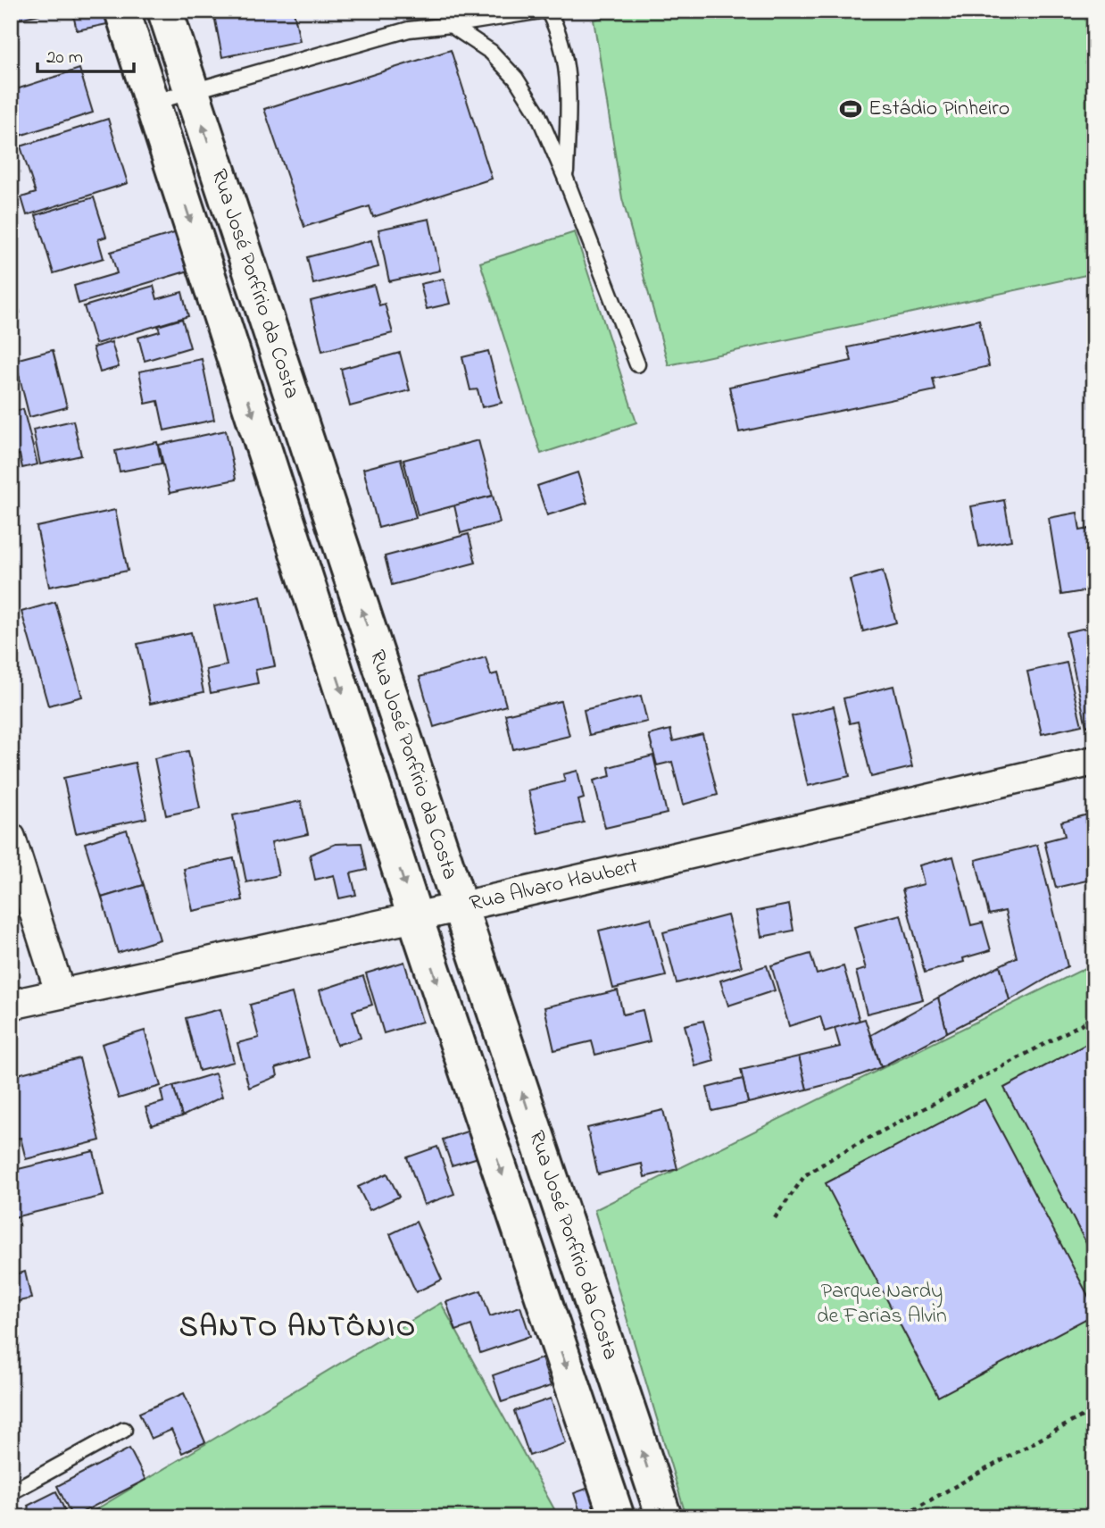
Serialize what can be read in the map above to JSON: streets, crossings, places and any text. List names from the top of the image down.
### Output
{
  "streets": {
    "street": ["Rua José Porfírio da Costa", "Rua Alvaro Haubert"]
  },
  "crossings": [
    ["Rua José Porfírio da Costa", "Rua Alvaro Haubert"]
  ],
  "districts": ["SANTO ANTÔNIO"],
  "parks": ["Parque Nardy de Farias Alvin"],
  "places": {
    "sports": ["Estádio Pinheiro"]
  },
  "scale_bar": "20 m"
}
